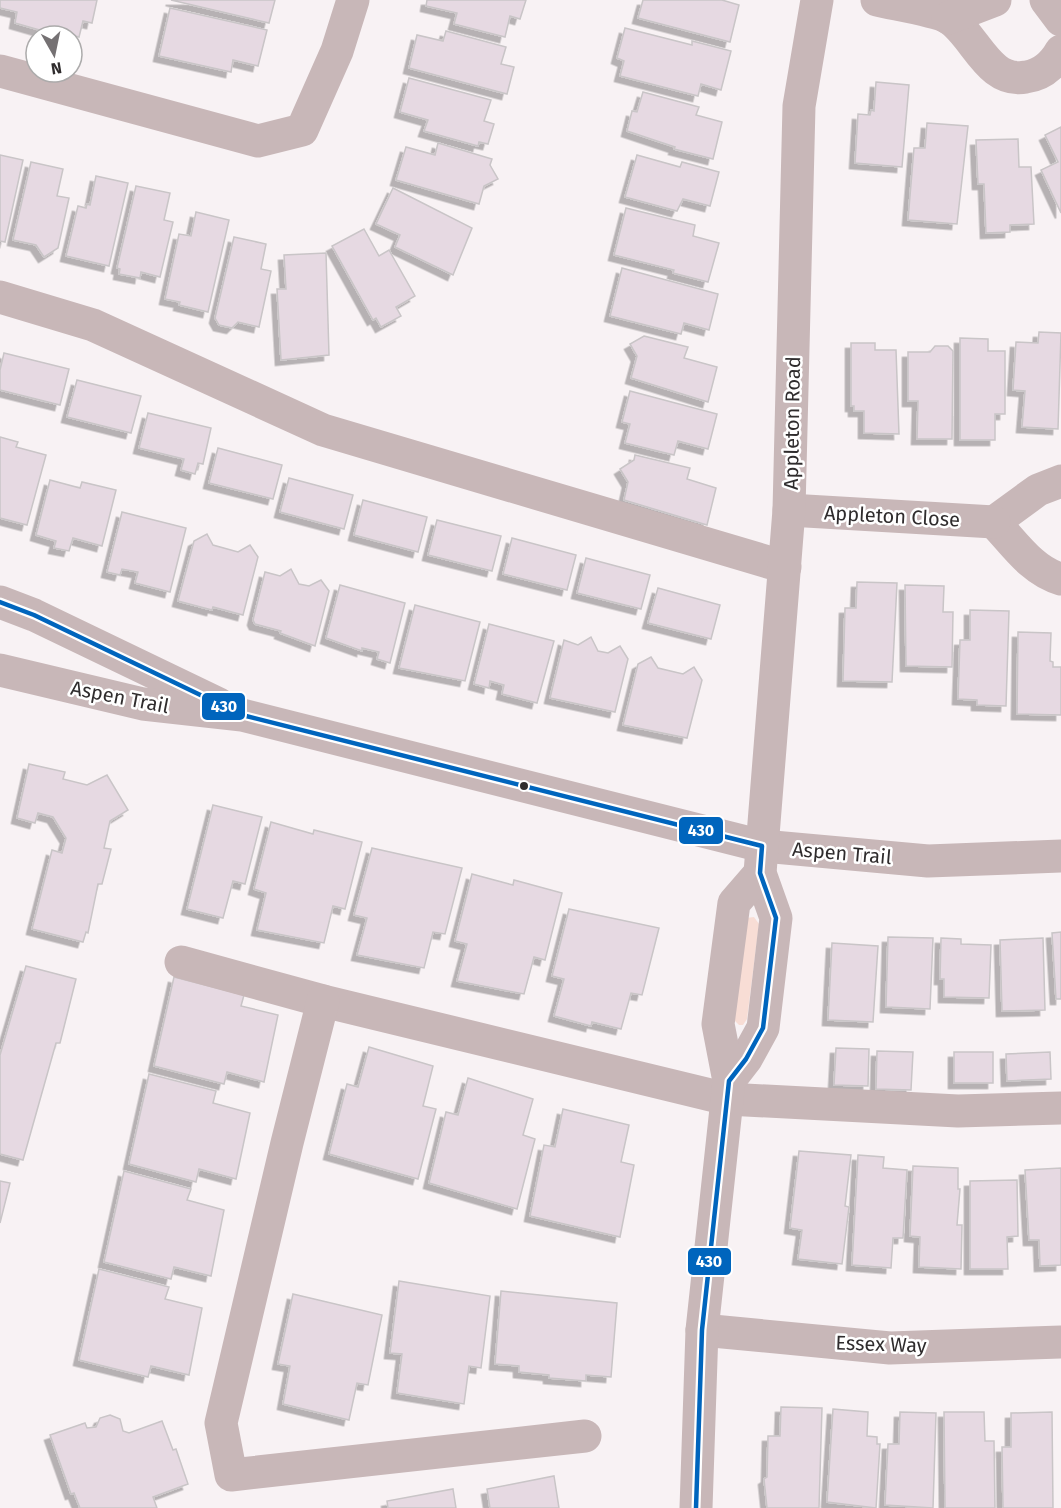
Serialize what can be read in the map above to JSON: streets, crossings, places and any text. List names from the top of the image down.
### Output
{
  "streets": {
    "street": [
      "Appleton Road",
      "Appleton Close",
      "Aspen Trail",
      "Essex Way"
    ]
  },
  "crossings": [
    ["Appleton Road", "Appleton Close"],
    ["Appleton Road", "Aspen Trail"]
  ],
  "lines": ["transit line 430"],
  "north": "bottom"
}
